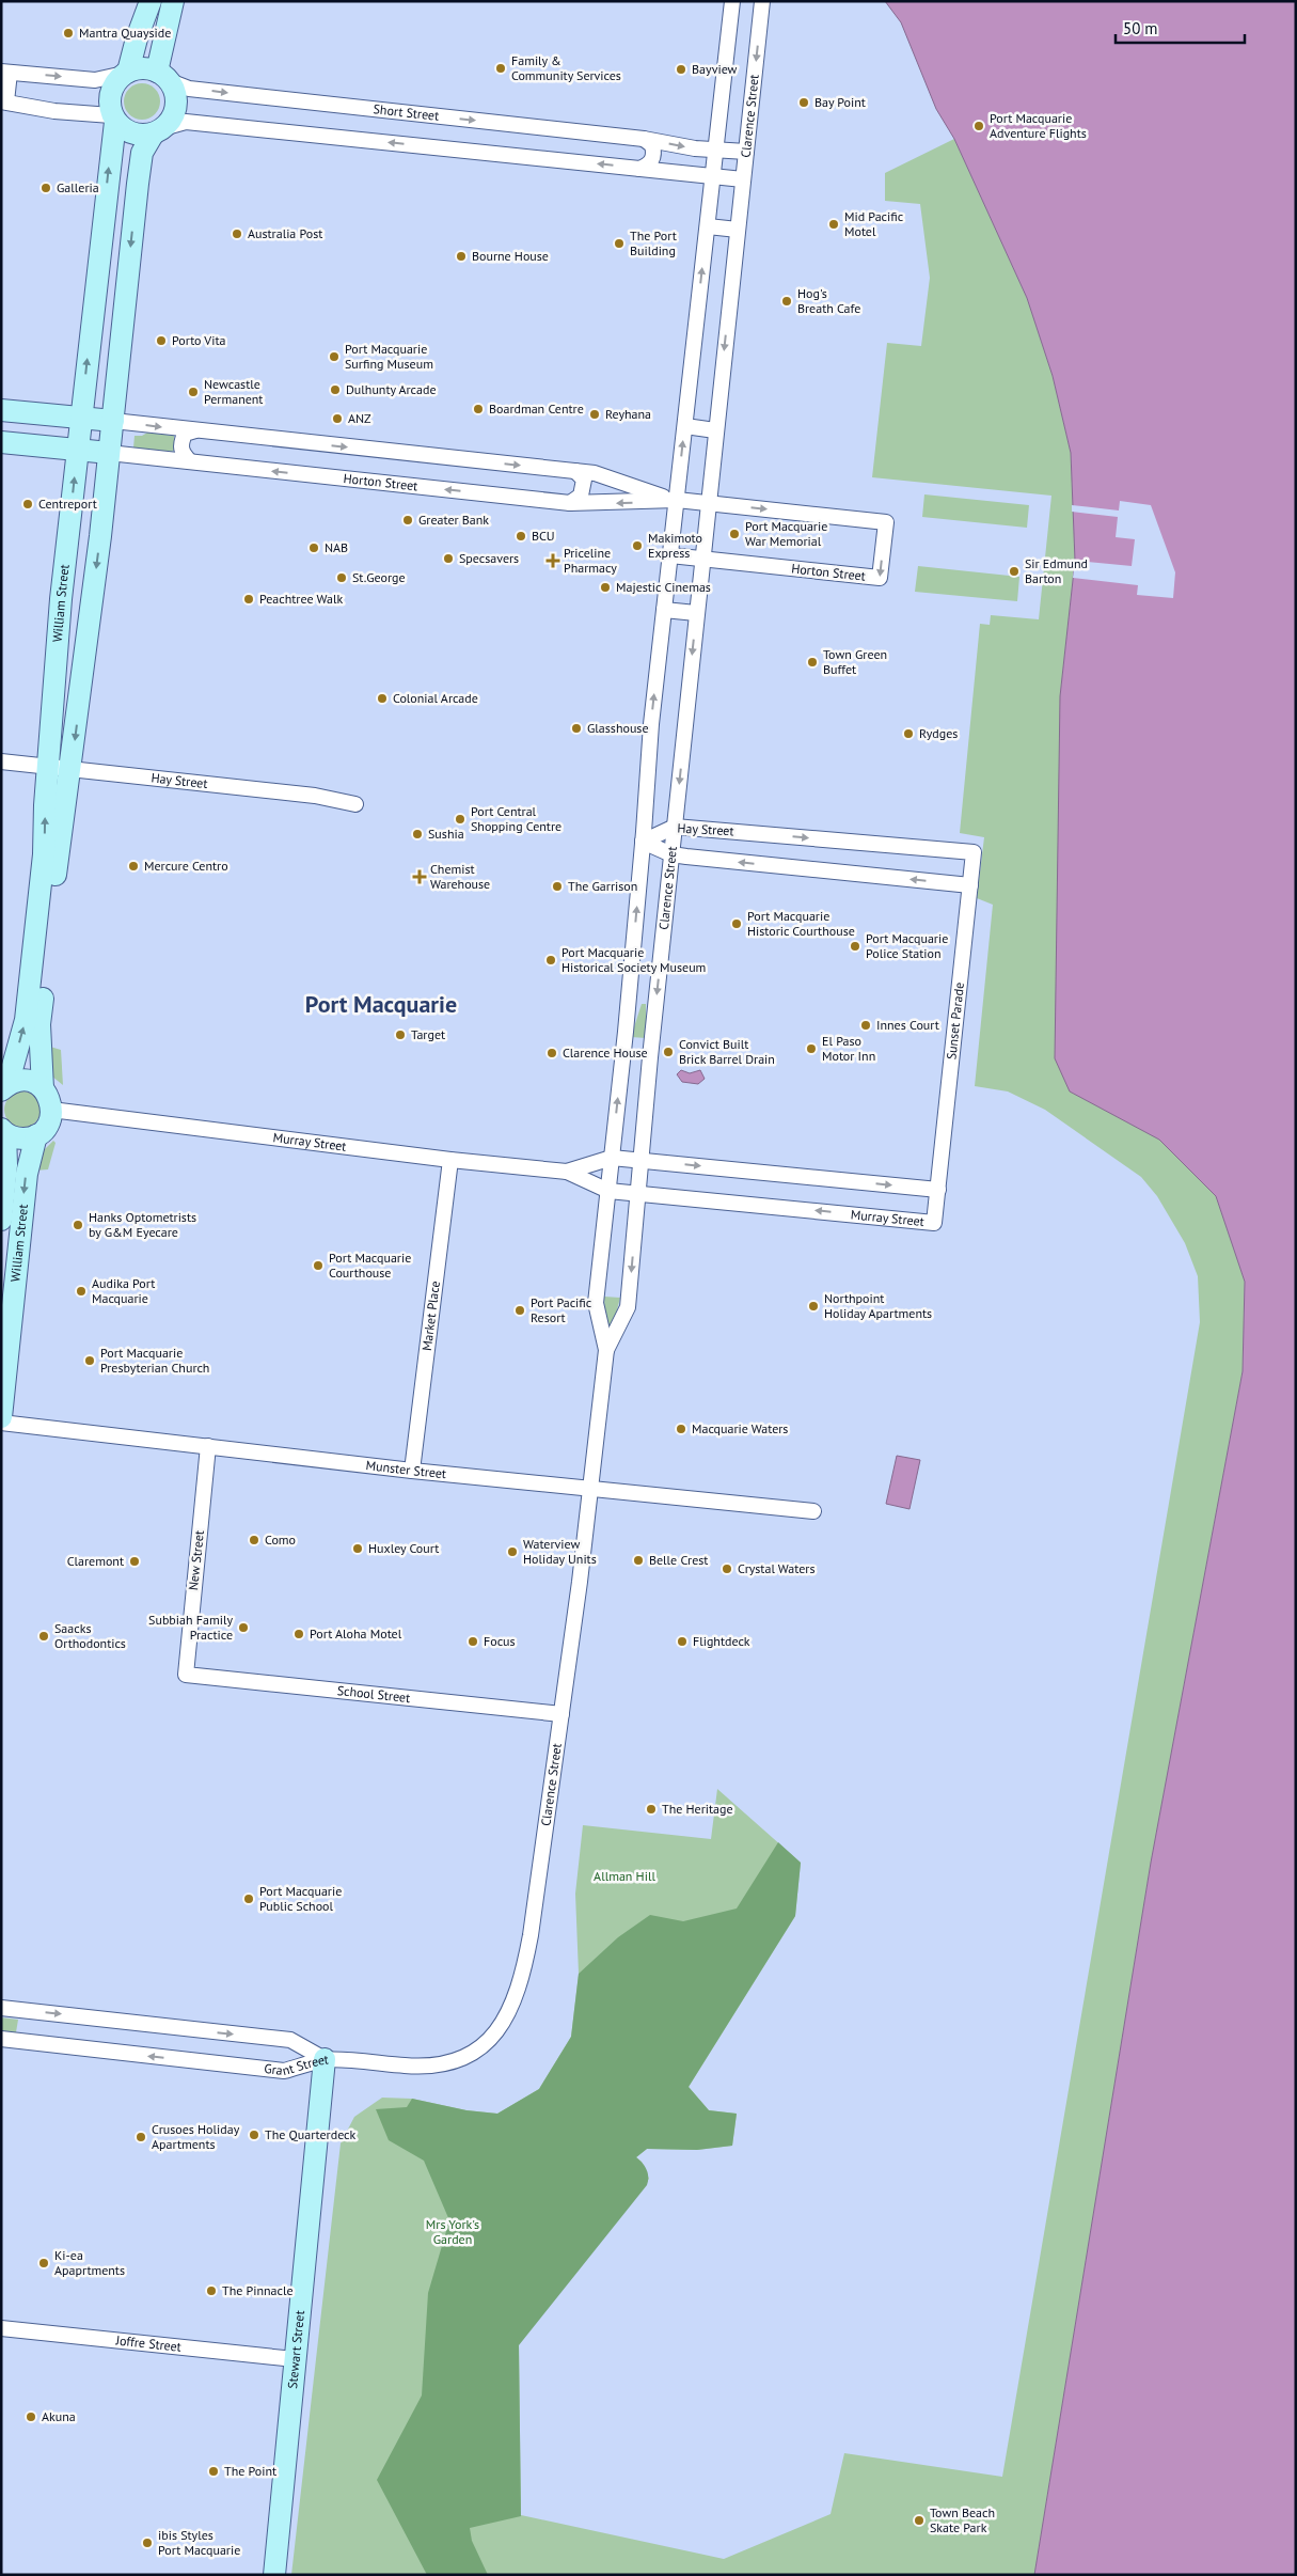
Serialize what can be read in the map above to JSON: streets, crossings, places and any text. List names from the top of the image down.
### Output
{
  "streets": {
    "street": [
      "Short Street",
      "Clarence Street",
      "Horton Street",
      "William Street",
      "Hay Street",
      "Sunset Parade",
      "Murray Street",
      "Market Place",
      "Munster Street",
      "New Street",
      "School Street",
      "Grant Street",
      "Joffre Street",
      "Stewart Street"
    ]
  },
  "crossings": [
    ["Short Street", "Clarence Street"],
    ["Short Street", "William Street"],
    ["Clarence Street", "Horton Street"],
    ["Clarence Street", "Hay Street"],
    ["Clarence Street", "Murray Street"],
    ["Clarence Street", "Munster Street"],
    ["Clarence Street", "School Street"],
    ["Clarence Street", "Grant Street"],
    ["Clarence Street", "Stewart Street"],
    ["Horton Street", "William Street"],
    ["William Street", "Hay Street"],
    ["William Street", "Murray Street"],
    ["Hay Street", "Sunset Parade"],
    ["Sunset Parade", "Murray Street"],
    ["Murray Street", "Market Place"],
    ["Market Place", "Munster Street"],
    ["Munster Street", "New Street"],
    ["New Street", "School Street"],
    ["Grant Street", "Stewart Street"],
    ["Joffre Street", "Stewart Street"]
  ],
  "districts": ["Port Macquarie"],
  "parks": ["Allman Hill", "Mrs York's Garden"],
  "places": {
    "other": [
      "Mantra Quayside",
      "Family & Community Services",
      "Bayview",
      "Bay Point",
      "Port Macquarie Adventure Flights",
      "Galleria",
      "Mid Pacific Motel",
      "Australia Post",
      "The Port Building",
      "Bourne House",
      "Hog's Breath Cafe",
      "Porto Vita",
      "Port Macquarie Surfing Museum",
      "Dulhunty Arcade",
      "Newcastle Permanent",
      "Boardman Centre",
      "Reyhana",
      "ANZ",
      "Centreport",
      "Greater Bank",
      "Port Macquarie War Memorial",
      "BCU",
      "Makimoto Express",
      "NAB",
      "Specsavers",
      "Sir Edmund Barton",
      "St.George",
      "Majestic Cinemas",
      "Peachtree Walk",
      "Town Green Buffet",
      "Colonial Arcade",
      "Glasshouse",
      "Rydges",
      "Port Central Shopping Centre",
      "Sushia",
      "Mercure Centro",
      "The Garrison",
      "Port Macquarie Historic Courthouse",
      "Port Macquarie Police Station",
      "Port Macquarie Historical Society Museum",
      "Innes Court",
      "Target",
      "El Paso Motor Inn",
      "Convict Built Brick Barrel Drain",
      "Clarence House",
      "Hanks Optometrists by G&M Eyecare",
      "Port Macquarie Courthouse",
      "Audika Port Macquarie",
      "Northpoint Holiday Apartments",
      "Port Pacific Resort",
      "Port Macquarie Presbyterian Church",
      "Macquarie Waters",
      "Como",
      "Huxley Court",
      "Waterview Holiday Units",
      "Belle Crest",
      "Claremont",
      "Crystal Waters",
      "Subbiah Family Practice",
      "Port Aloha Motel",
      "Saacks Orthodontics",
      "Focus",
      "Flightdeck",
      "The Heritage",
      "Port Macquarie Public School",
      "The Quarterdeck",
      "Crusoes Holiday Apartments",
      "Ki-ea Apaprtments",
      "The Pinnacle",
      "Akuna",
      "The Point",
      "Town Beach Skate Park",
      "ibis Styles Port Macquarie"
    ],
    "health": ["Priceline Pharmacy", "Chemist Warehouse"]
  },
  "scale_bar": "50 m"
}
